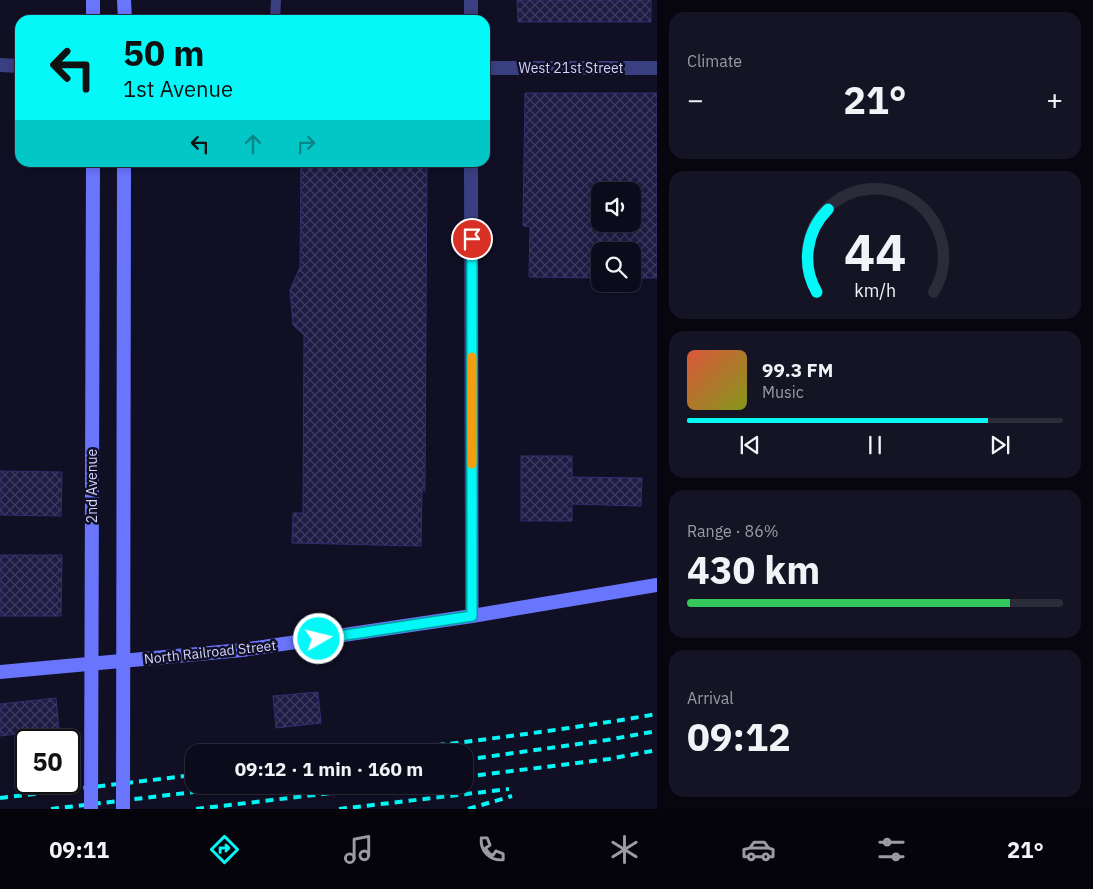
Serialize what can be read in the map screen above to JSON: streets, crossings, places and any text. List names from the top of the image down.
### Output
{
  "streets": {
    "main road": ["2nd Avenue", "North Railroad Street"],
    "street": ["West 21st Street"]
  },
  "page": {
    "tile": [
      "Climate",
      ["Range · 86%", "430 km"],
      ["Arrival", "09:12"]
    ],
    "turn": ["50 m", "1st Avenue"],
    "heat": ["−", "21°", "+"],
    "song": ["99.3 FM", "Music"],
    "limit": "50",
    "trip": "09:12 · 1 min · 160 m",
    "tabs": ["09:11", "21°"],
    "gauge": ["44", "km/h"]
  }
}
